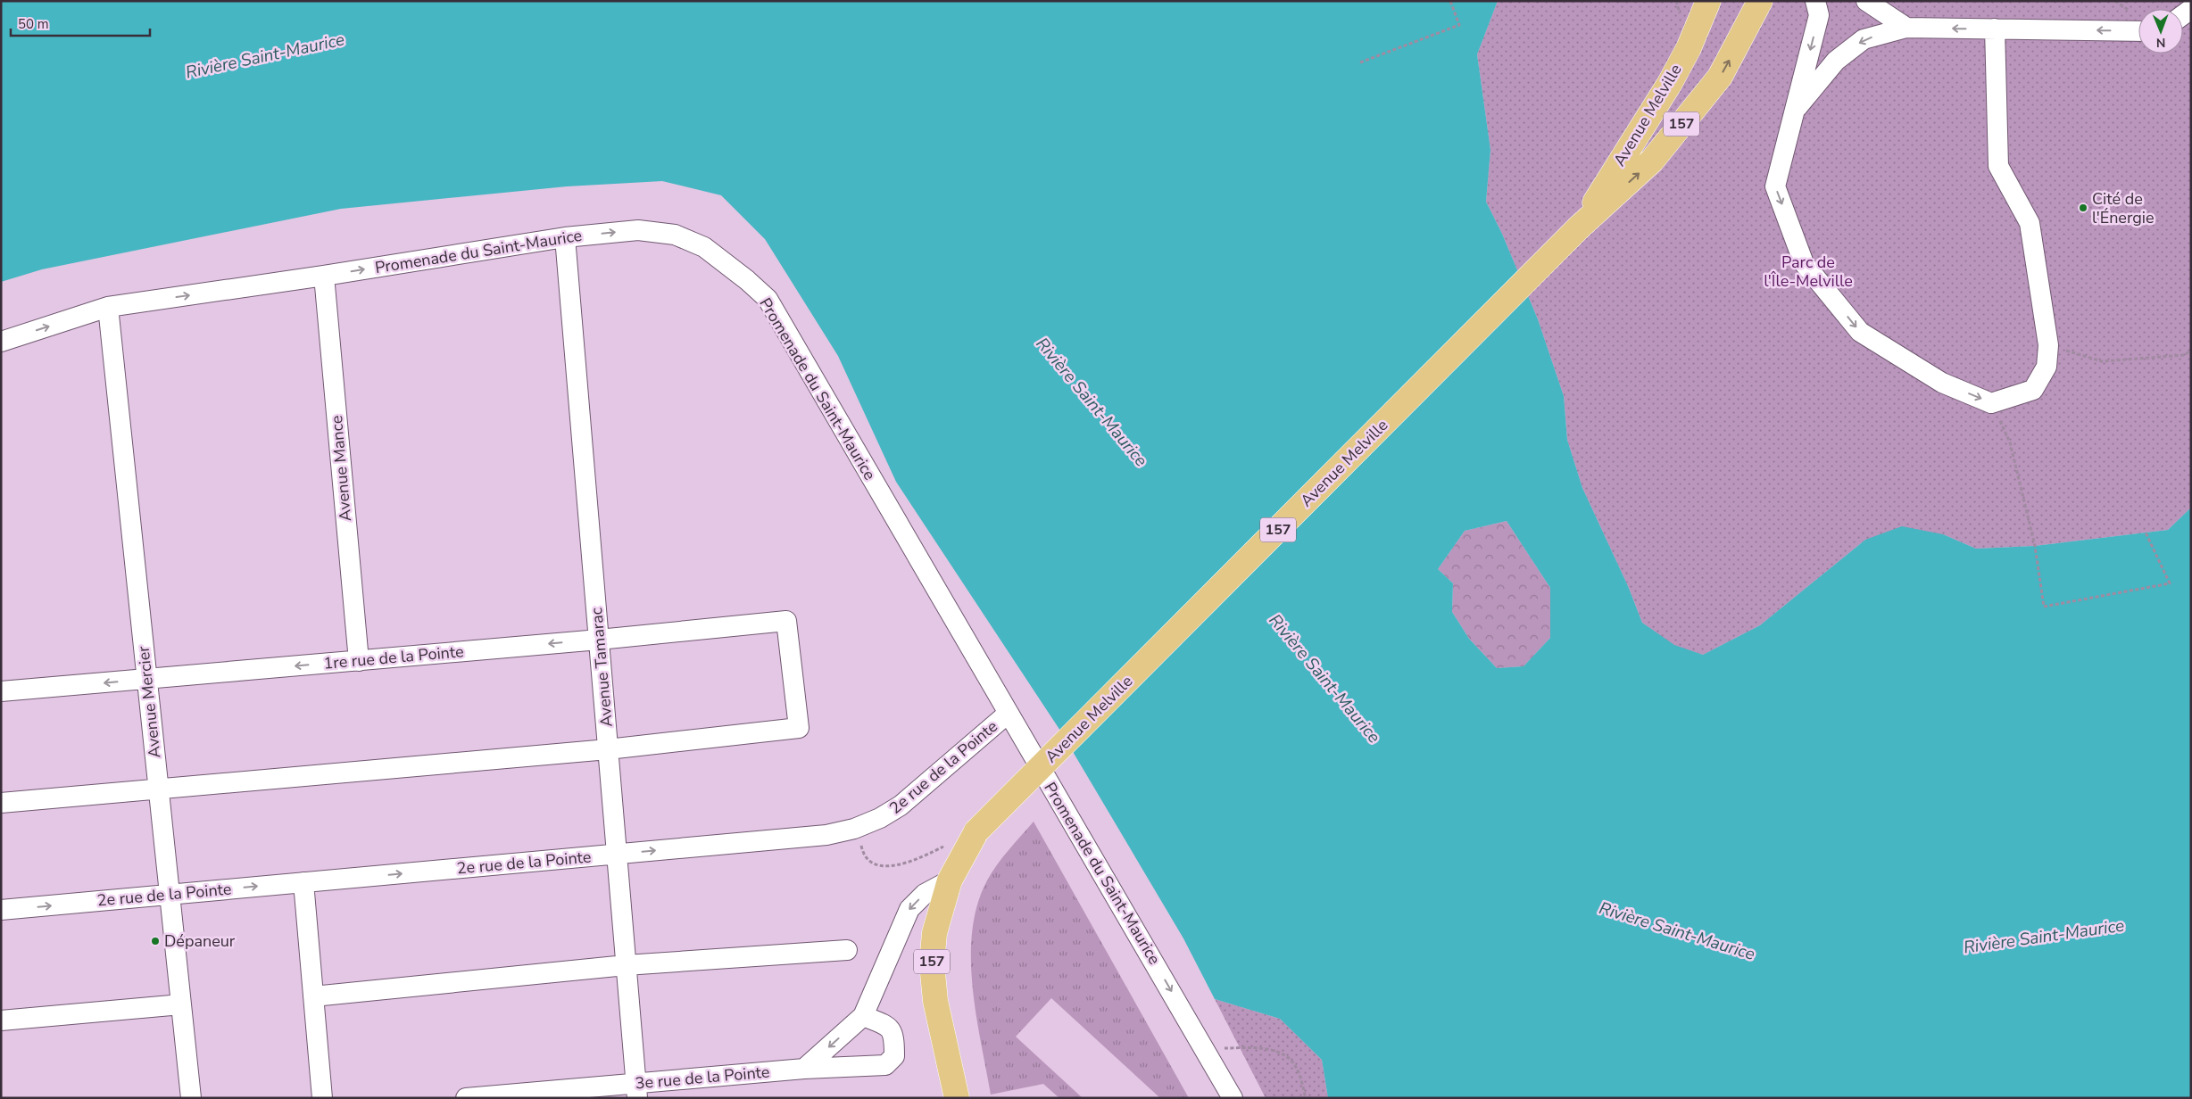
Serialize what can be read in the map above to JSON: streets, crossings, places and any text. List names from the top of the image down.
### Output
{
  "streets": {
    "main road": ["Avenue Melville", "157"],
    "street": [
      "Promenade du Saint-Maurice",
      "Avenue Mance",
      "1re rue de la Pointe",
      "Avenue Tamarac",
      "Avenue Mercier",
      "2e rue de la Pointe",
      "3e rue de la Pointe"
    ]
  },
  "crossings": [
    ["Avenue Melville", "157"],
    ["Promenade du Saint-Maurice", "Avenue Mance"],
    ["Promenade du Saint-Maurice", "Avenue Tamarac"],
    ["Promenade du Saint-Maurice", "Avenue Mercier"],
    ["Promenade du Saint-Maurice", "2e rue de la Pointe"],
    ["Avenue Mance", "1re rue de la Pointe"],
    ["1re rue de la Pointe", "Avenue Tamarac"],
    ["1re rue de la Pointe", "Avenue Mercier"],
    ["Avenue Tamarac", "2e rue de la Pointe"],
    ["Avenue Tamarac", "3e rue de la Pointe"],
    ["Avenue Mercier", "2e rue de la Pointe"]
  ],
  "one_way": ["Promenade du Saint-Maurice"],
  "water": ["Rivière Saint-Maurice"],
  "parks": ["Parc de l'Île-Melville"],
  "places": ["Cité de l'Énergie", "Dépaneur"],
  "scale_bar": "50 m",
  "north": "bottom"
}
